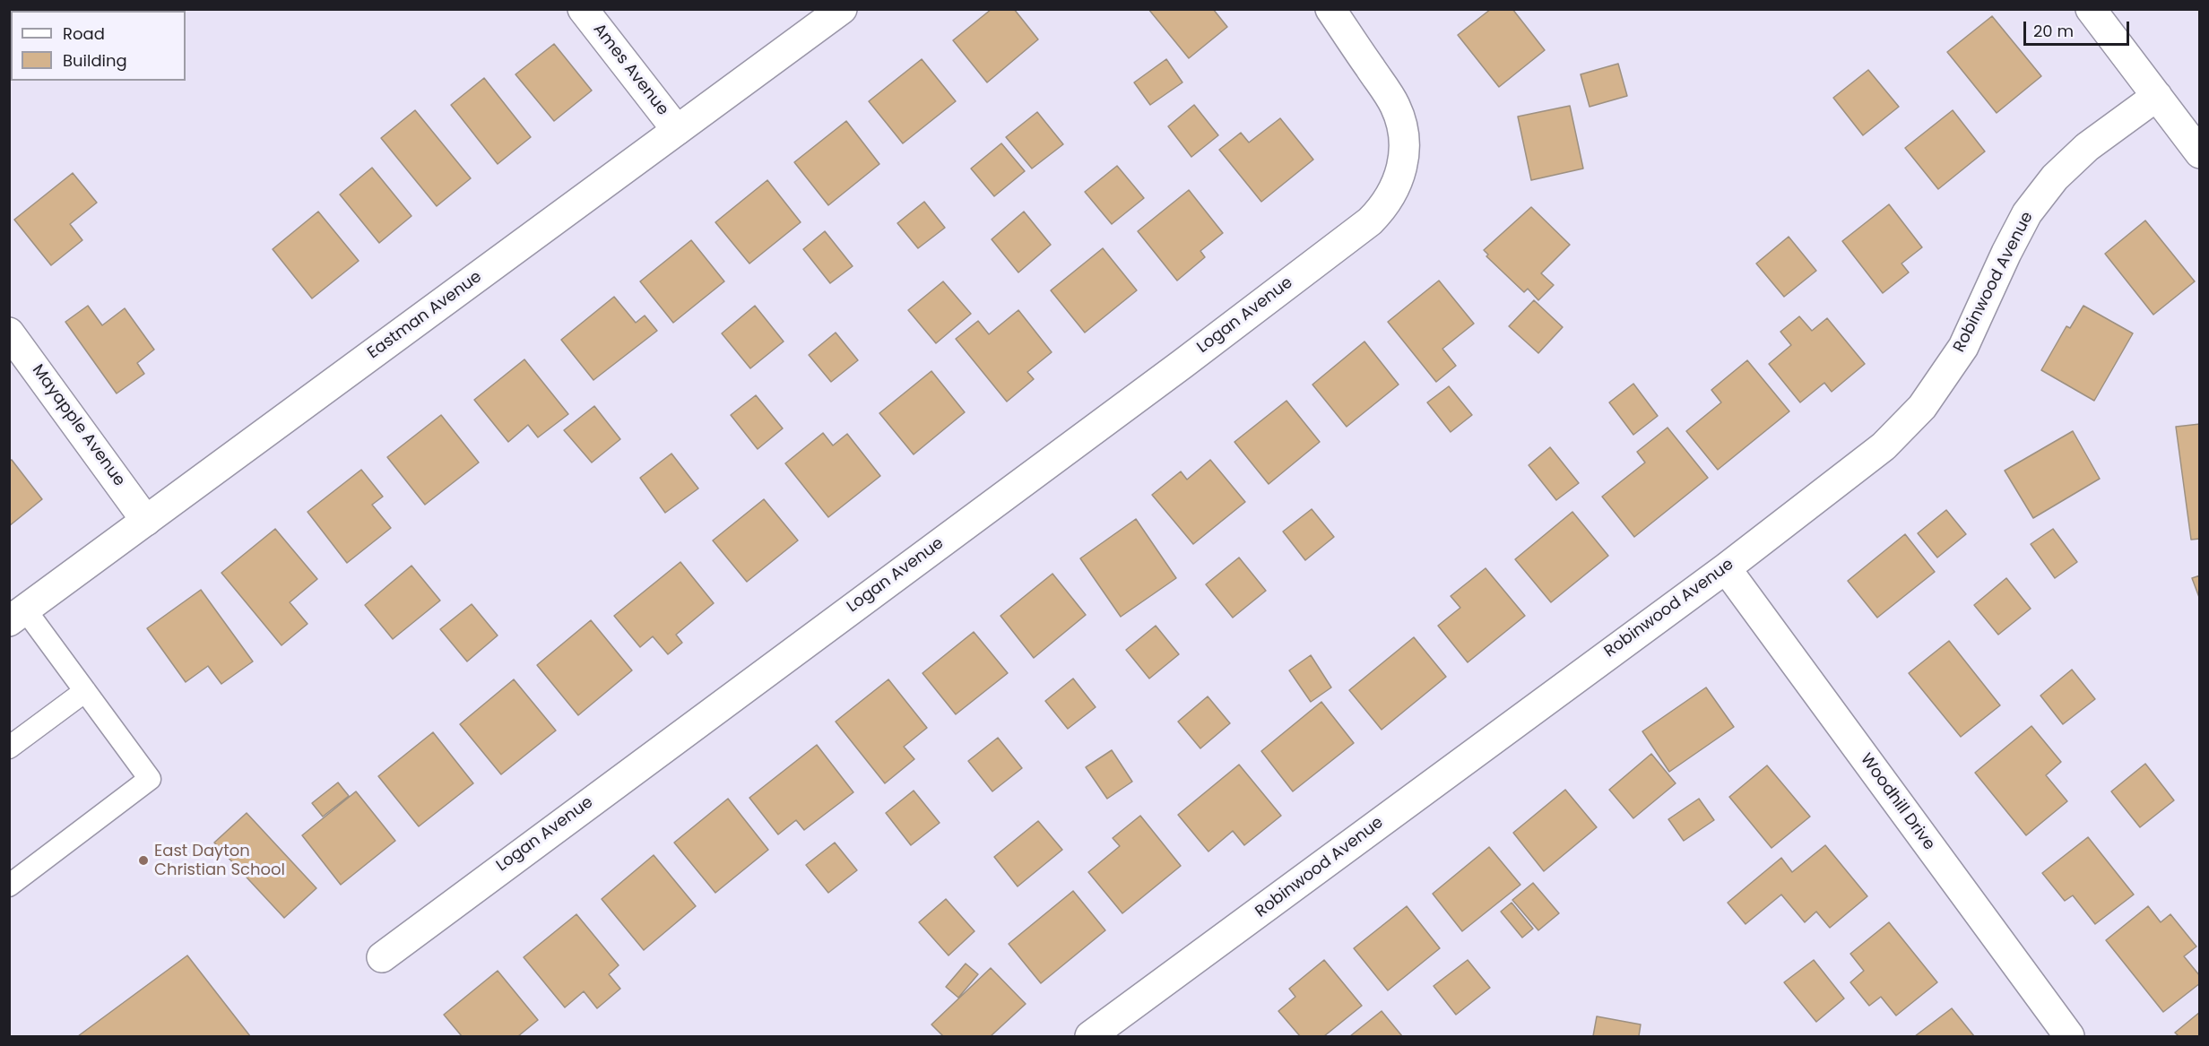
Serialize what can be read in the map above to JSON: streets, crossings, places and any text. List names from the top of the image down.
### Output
{
  "streets": {
    "street": [
      "Ames Avenue",
      "Robinwood Avenue",
      "Eastman Avenue",
      "Logan Avenue",
      "Mayapple Avenue",
      "Woodhill Drive"
    ]
  },
  "crossings": [
    ["Ames Avenue", "Eastman Avenue"],
    ["Robinwood Avenue", "Woodhill Drive"],
    ["Eastman Avenue", "Mayapple Avenue"]
  ],
  "places": ["East Dayton Christian School"],
  "legend": ["Road", "Building"],
  "scale_bar": "20 m"
}
